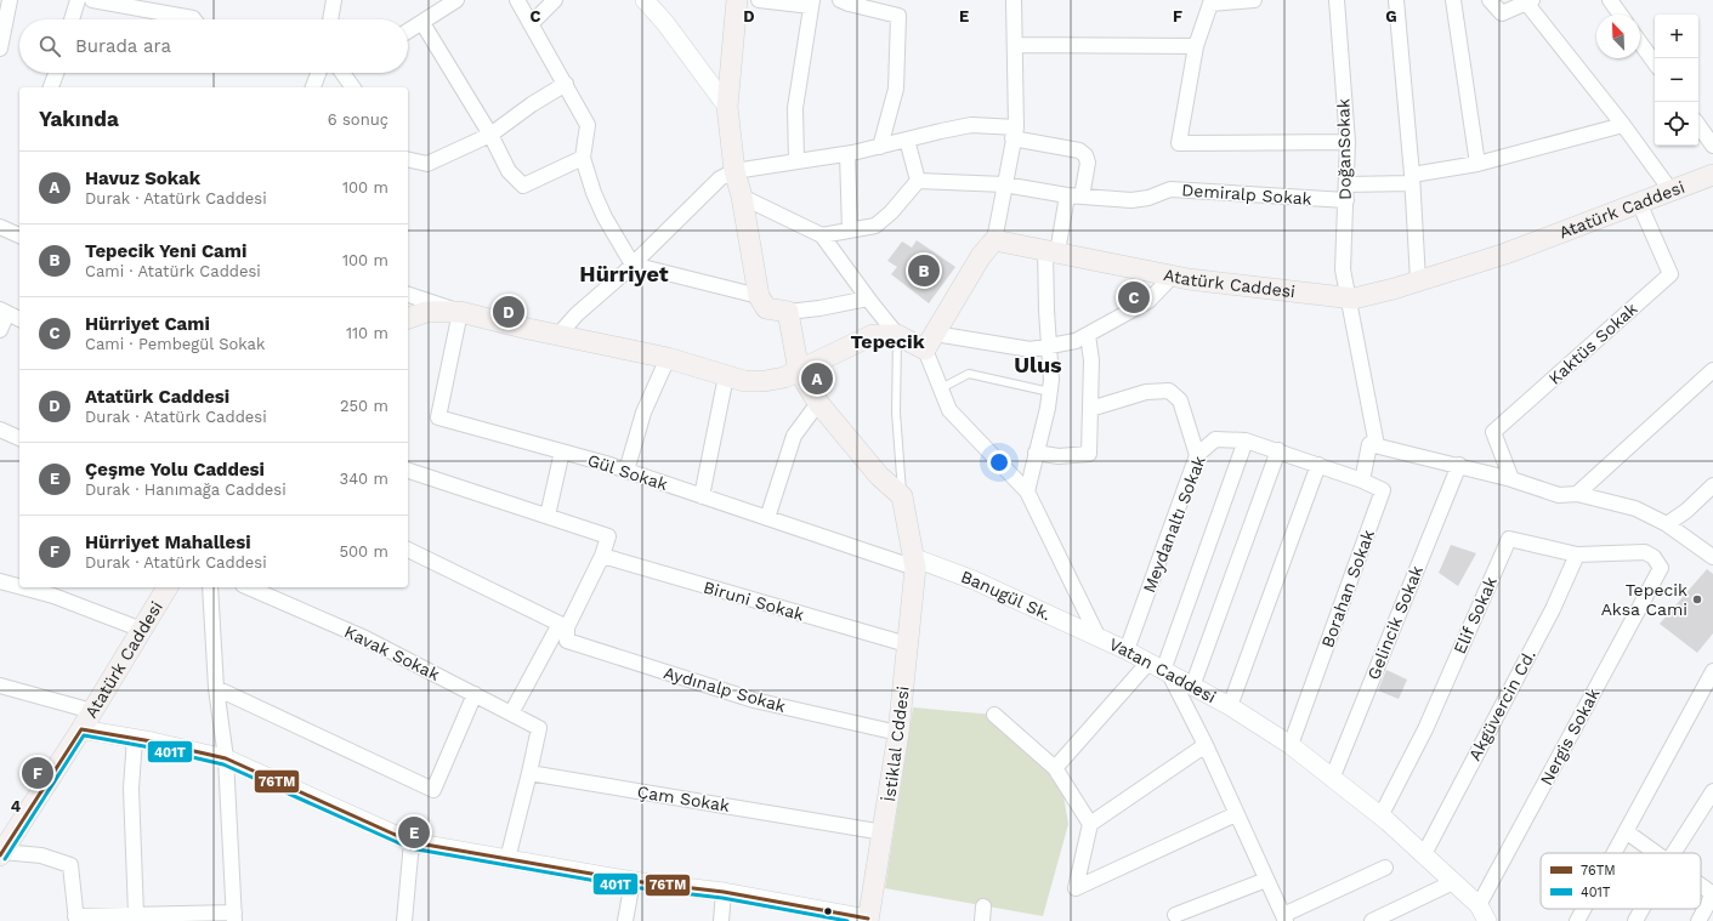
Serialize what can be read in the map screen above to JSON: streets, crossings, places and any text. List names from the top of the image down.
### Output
{
  "streets": {
    "main road": ["Atatürk Caddesi", "İstiklal Cddesi"],
    "street": [
      "DoğanSokak",
      "Demiralp Sokak",
      "Kaktüs Sokak",
      "Gül Sokak",
      "Meydanaltı Sokak",
      "Borahan Sokak",
      "Banugül Sk.",
      "Biruni Sokak",
      "Elif Sokak",
      "Gelincik Sokak",
      "Kavak Sokak",
      "Vatan Caddesi",
      "Aydınalp Sokak",
      "Akgüvercin Cd.",
      "Nergis Sokak",
      "Çam Sokak"
    ]
  },
  "crossings": [
    ["DoğanSokak", "Demiralp Sokak"],
    ["DoğanSokak", "Atatürk Caddesi"],
    ["Atatürk Caddesi", "Kaktüs Sokak"],
    ["Gül Sokak", "Banugül Sk."],
    ["Gül Sokak", "İstiklal Cddesi"],
    ["Meydanaltı Sokak", "Borahan Sokak"],
    ["Meydanaltı Sokak", "Vatan Caddesi"],
    ["Borahan Sokak", "Vatan Caddesi"],
    ["Banugül Sk.", "Vatan Caddesi"],
    ["Banugül Sk.", "İstiklal Cddesi"],
    ["Biruni Sokak", "İstiklal Cddesi"],
    ["Elif Sokak", "Vatan Caddesi"],
    ["Elif Sokak", "Akgüvercin Cd."],
    ["Elif Sokak", "Nergis Sokak"],
    ["Gelincik Sokak", "Vatan Caddesi"],
    ["Kavak Sokak", "Çam Sokak"],
    ["Vatan Caddesi", "Akgüvercin Cd."],
    ["Vatan Caddesi", "Nergis Sokak"],
    ["Aydınalp Sokak", "İstiklal Cddesi"],
    ["İstiklal Cddesi", "Çam Sokak"]
  ],
  "districts": ["Hürriyet", "Tepecik", "Ulus"],
  "places": ["Tepecik Aksa Cami"],
  "lines": ["transit line 76TM", "transit line 401T"],
  "legend": ["76TM", "401T"],
  "north": "top left",
  "page": {
    "map_buttons": ["+", "−"],
    "search": "Burada ara",
    "heading": ["Yakında", "6 sonuç"],
    "list": [
      {
        "mark": "A",
        "name": "Havuz Sokak",
        "note": "Durak · Atatürk Caddesi",
        "value": "100 m"
      },
      {
        "mark": "B",
        "name": "Tepecik Yeni Cami",
        "note": "Cami · Atatürk Caddesi",
        "value": "100 m"
      },
      {
        "mark": "C",
        "name": "Hürriyet Cami",
        "note": "Cami · Pembegül Sokak",
        "value": "110 m"
      },
      {
        "mark": "D",
        "name": "Atatürk Caddesi",
        "note": "Durak · Atatürk Caddesi",
        "value": "250 m"
      },
      {
        "mark": "E",
        "name": "Çeşme Yolu Caddesi",
        "note": "Durak · Hanımağa Caddesi",
        "value": "340 m"
      },
      {
        "mark": "F",
        "name": "Hürriyet Mahallesi",
        "note": "Durak · Atatürk Caddesi",
        "value": "500 m"
      }
    ],
    "pins": [
      "B",
      "C",
      "D",
      "A",
      "F",
      "E"
    ]
  },
  "grid": {
    "columns": [
      "C",
      "D",
      "E",
      "F",
      "G"
    ],
    "rows": ["4"]
  }
}
